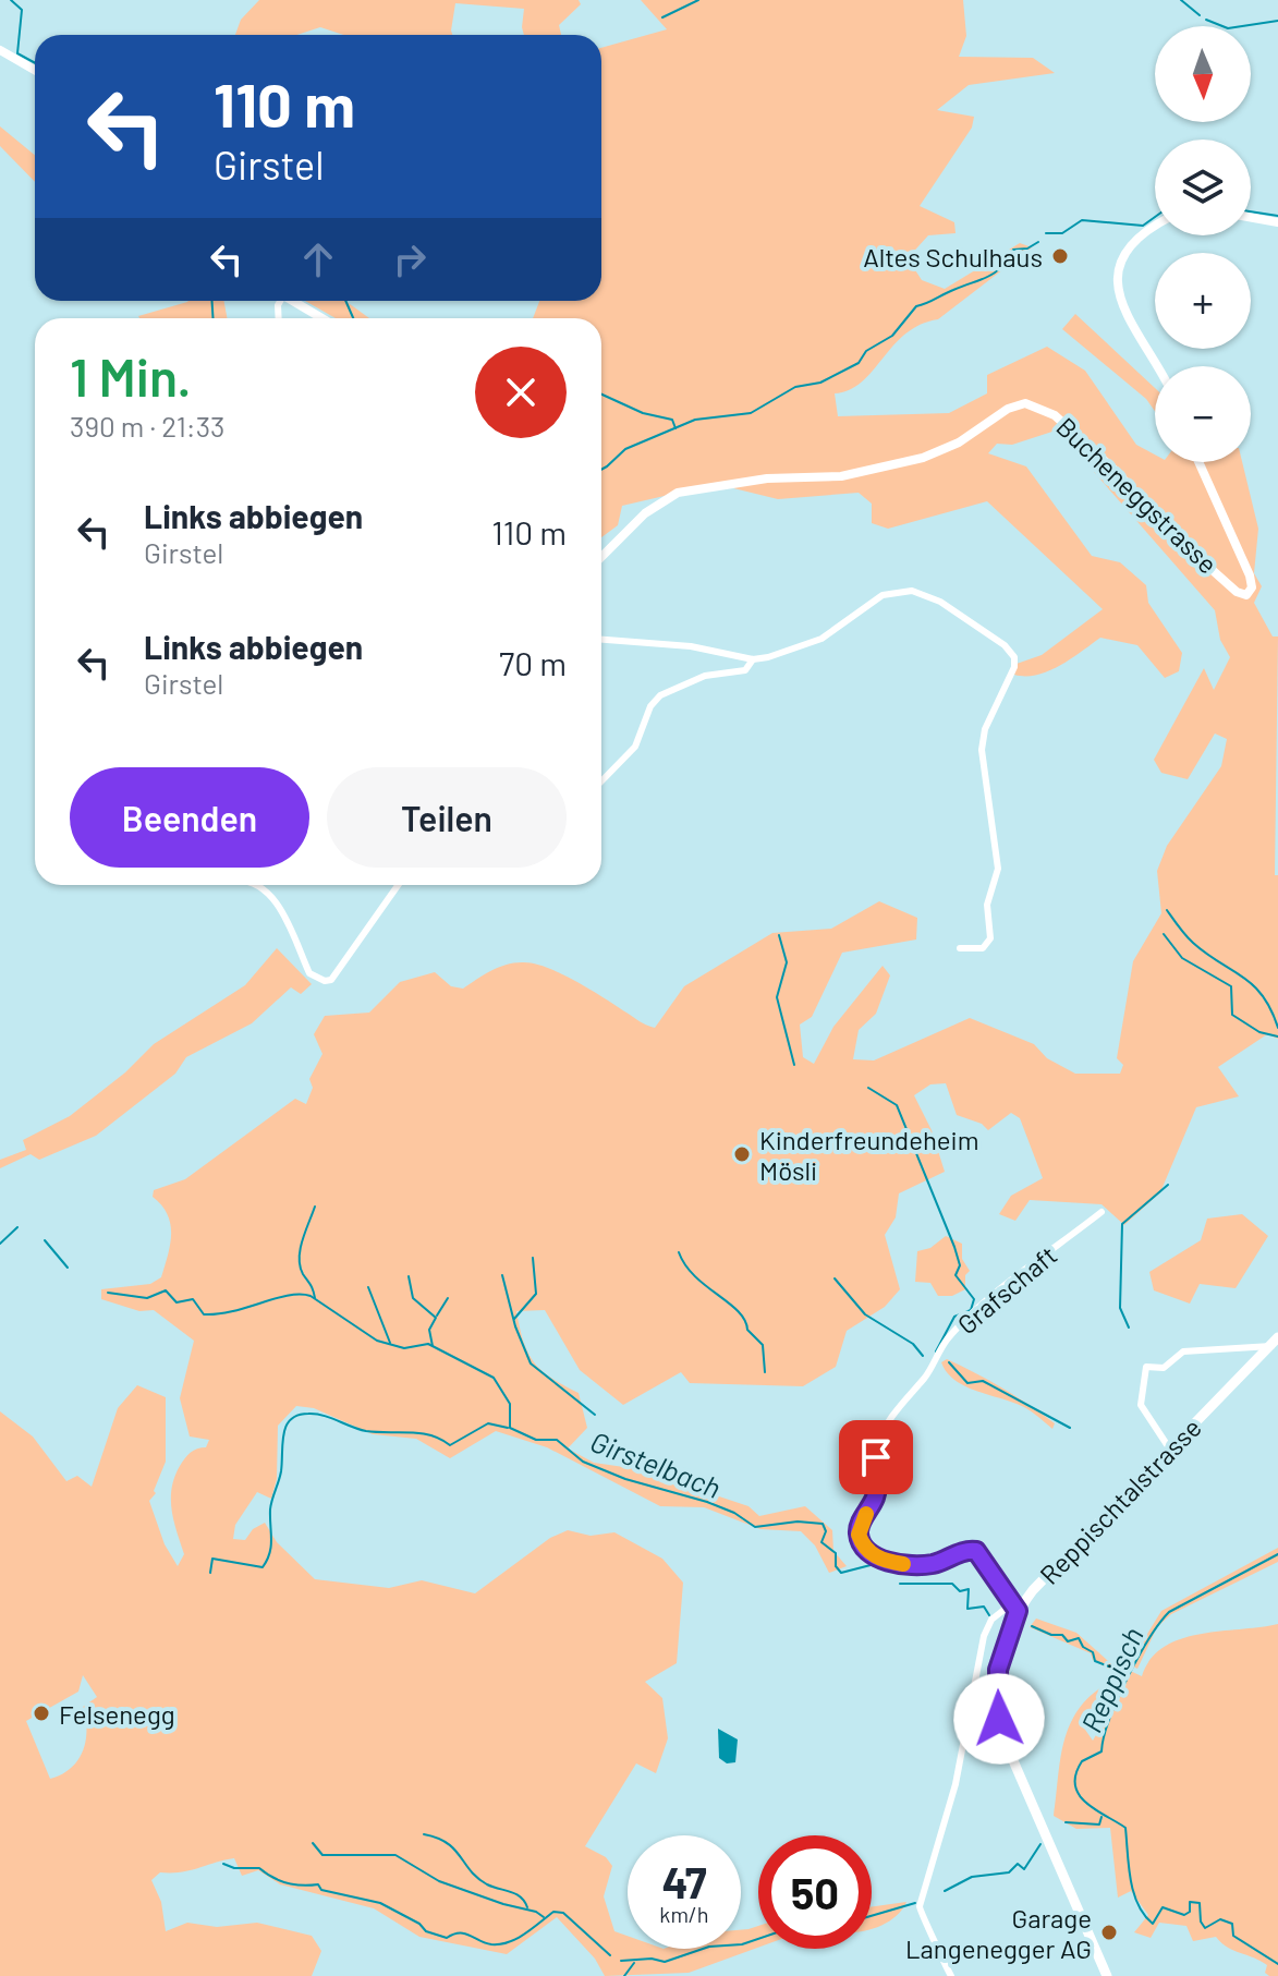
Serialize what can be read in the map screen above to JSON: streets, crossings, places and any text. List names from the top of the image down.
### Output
{
  "streets": {
    "main road": ["Reppischtalstrasse"],
    "street": ["Bucheneggstrasse", "Grafschaft"]
  },
  "crossings": [
    ["Grafschaft", "Reppischtalstrasse"]
  ],
  "water": ["Girstelbach", "Reppisch"],
  "places": [
    "Altes Schulhaus",
    "Kinderfreundeheim Mösli",
    "Felsenegg",
    "Garage Langenegger AG"
  ],
  "north": "bottom",
  "page": {
    "map_buttons": ["+", "−"],
    "turn": ["110 m", "Girstel"],
    "heading": ["1 Min.", "390 m · 21:33"],
    "list": [
      {
        "name": "Links abbiegen",
        "note": "Girstel",
        "value": "110 m"
      },
      {
        "name": "Links abbiegen",
        "note": "Girstel",
        "value": "70 m"
      }
    ],
    "buttons": ["Beenden", "Teilen"],
    "speed": "47 km/h",
    "limit": "50"
  }
}
